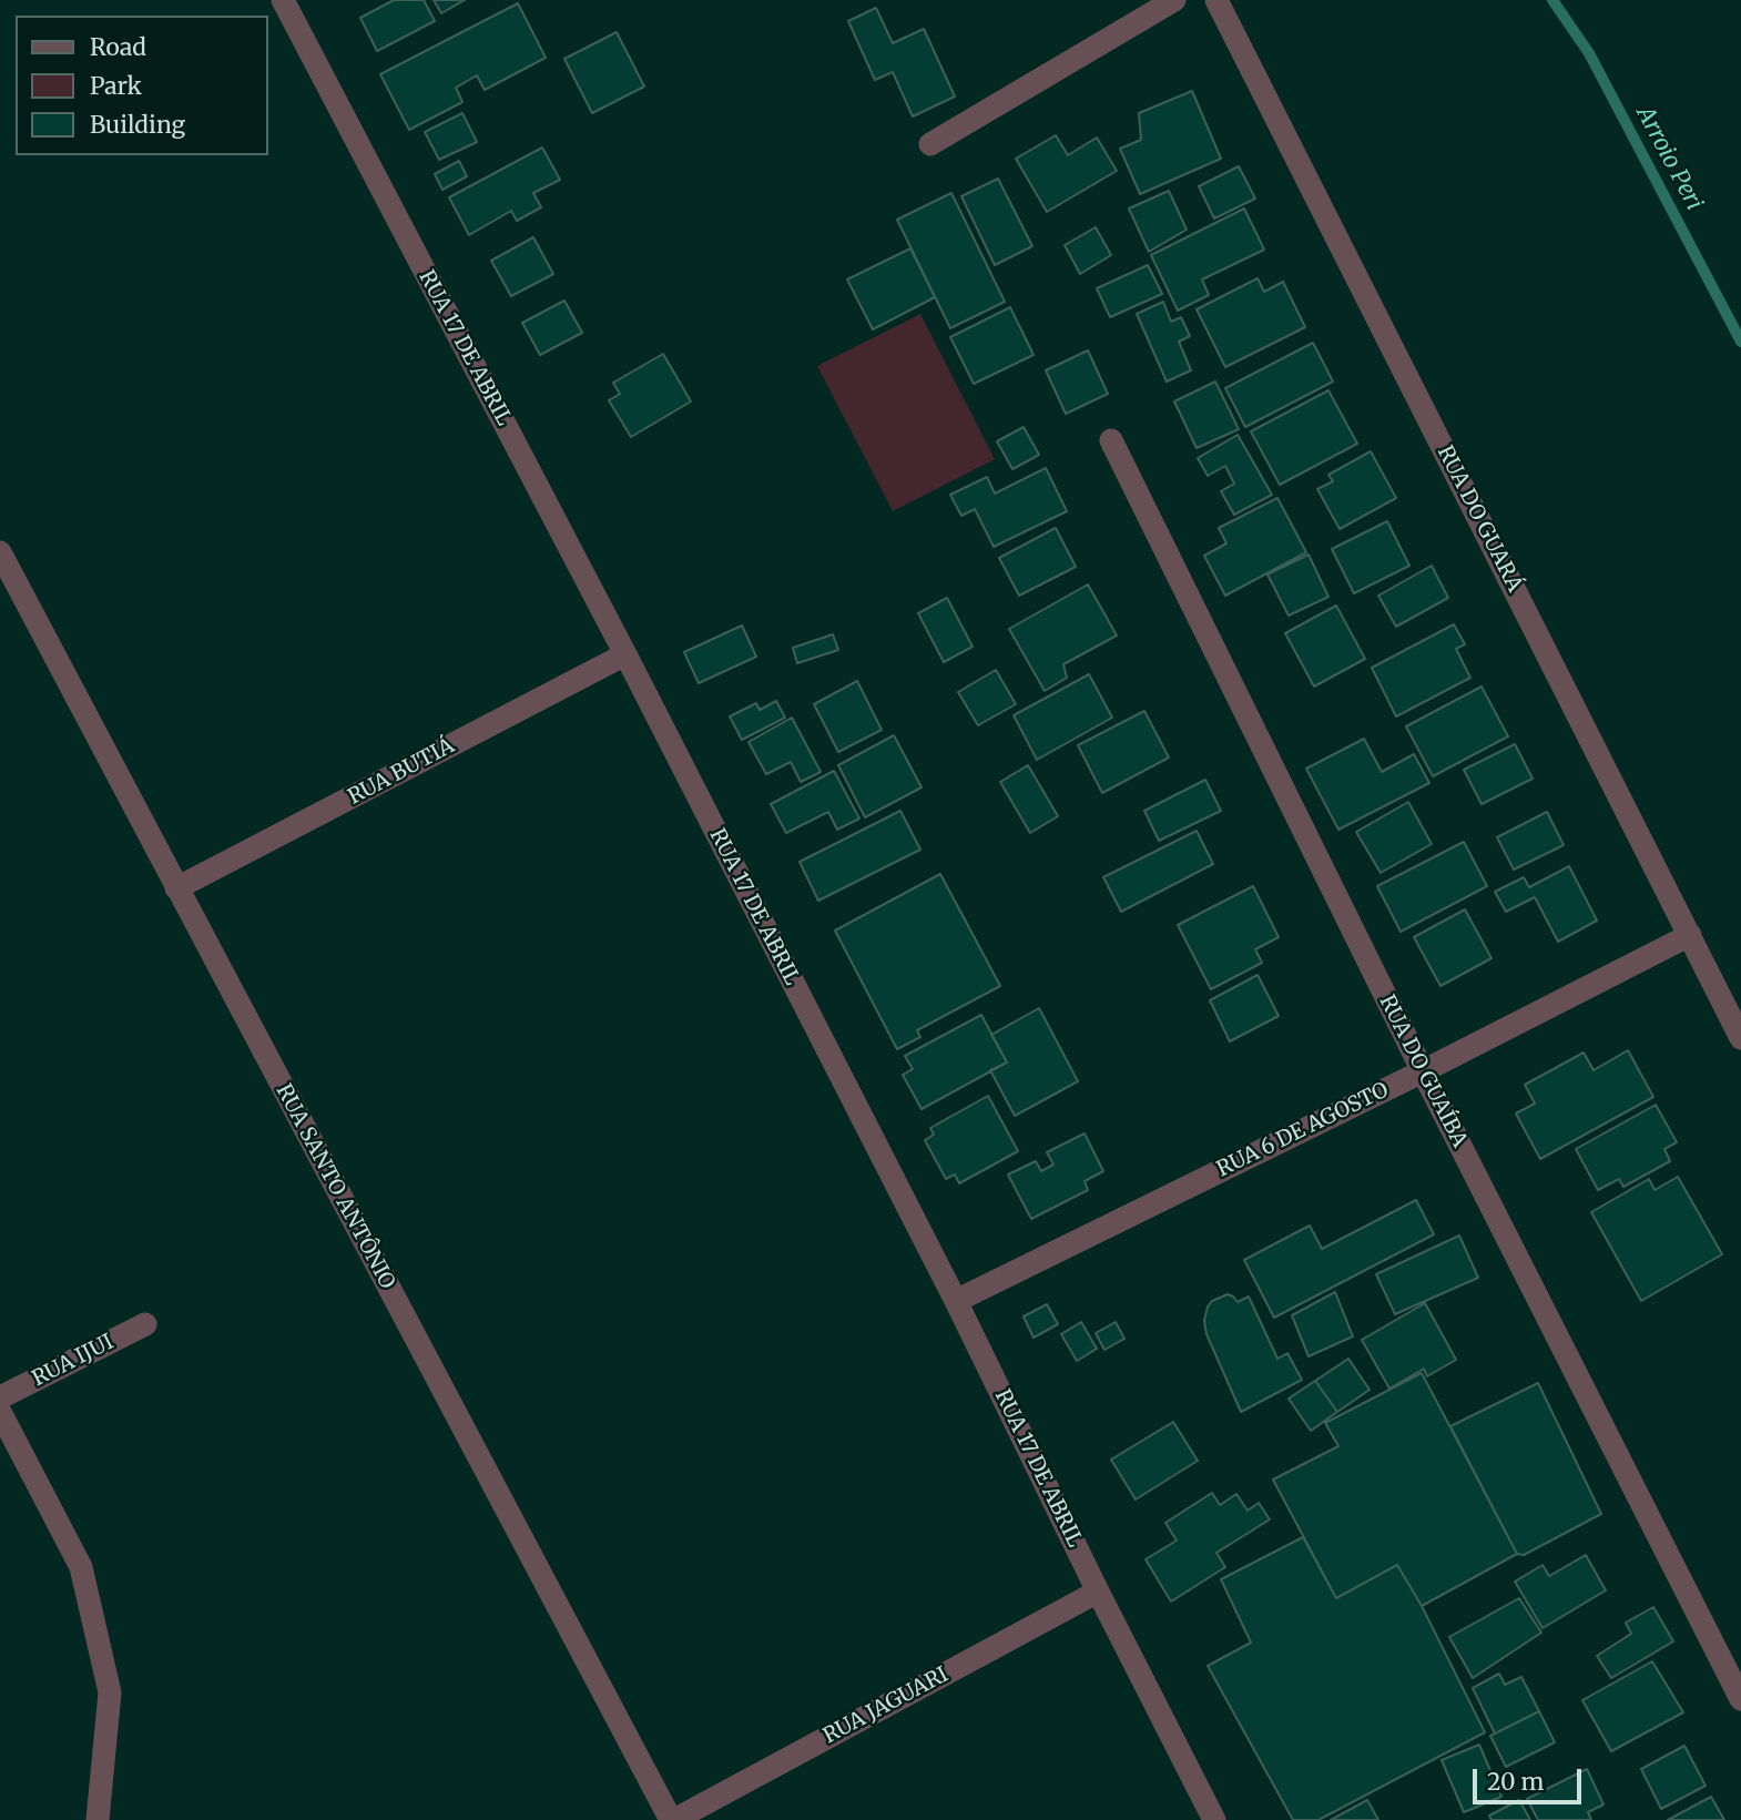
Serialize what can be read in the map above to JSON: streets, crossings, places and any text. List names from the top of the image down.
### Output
{
  "streets": {
    "street": [
      "RUA 17 DE ABRIL",
      "RUA DO GUARÁ",
      "RUA BUTIÁ",
      "RUA DO GUAÍBA",
      "RUA 6 DE AGOSTO",
      "RUA SANTO ANTÔNIO",
      "RUA IJUI",
      "RUA JAGUARI"
    ]
  },
  "crossings": [
    ["RUA 17 DE ABRIL", "RUA BUTIÁ"],
    ["RUA 17 DE ABRIL", "RUA 6 DE AGOSTO"],
    ["RUA 17 DE ABRIL", "RUA JAGUARI"],
    ["RUA DO GUARÁ", "RUA 6 DE AGOSTO"],
    ["RUA BUTIÁ", "RUA SANTO ANTÔNIO"],
    ["RUA DO GUAÍBA", "RUA 6 DE AGOSTO"],
    ["RUA SANTO ANTÔNIO", "RUA JAGUARI"]
  ],
  "water": ["Arroio Peri"],
  "legend": ["Road", "Park", "Building"],
  "scale_bar": "20 m"
}
